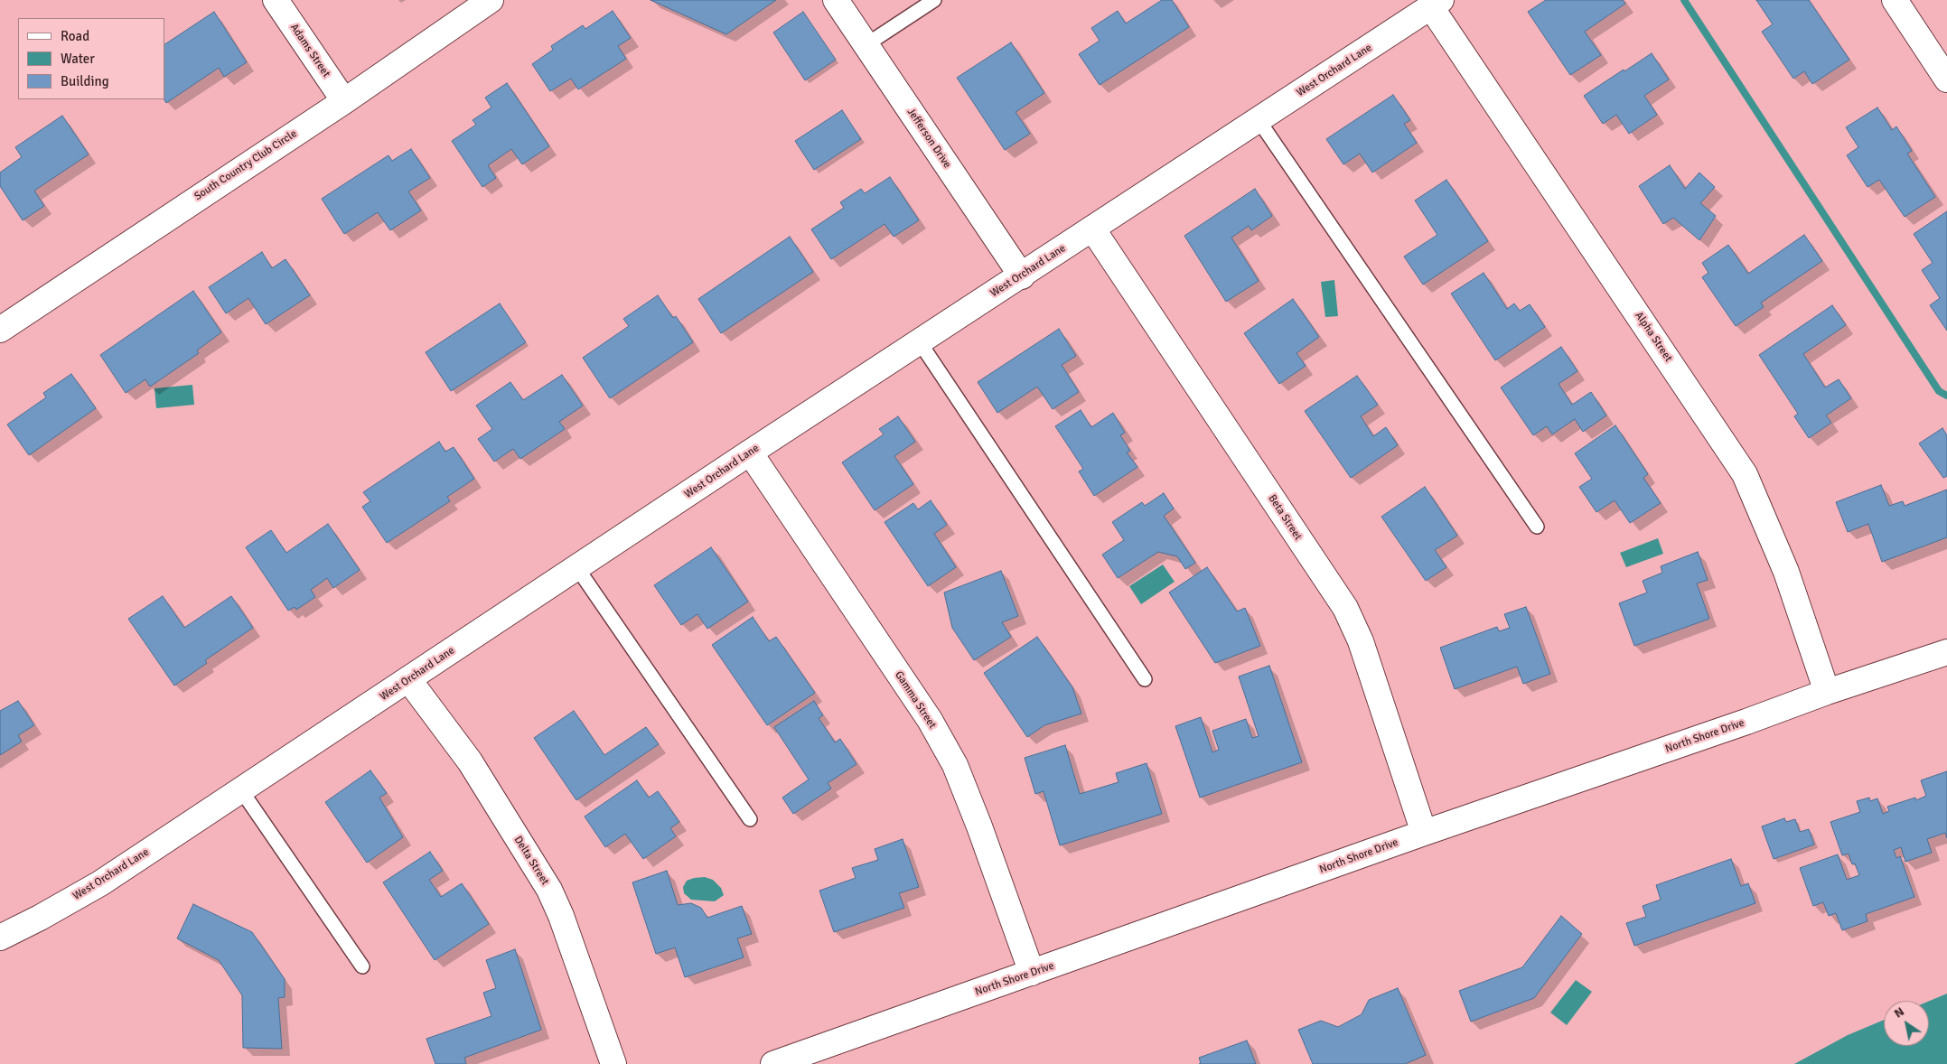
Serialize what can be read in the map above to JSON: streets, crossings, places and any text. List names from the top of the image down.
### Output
{
  "streets": {
    "street": [
      "Adams Street",
      "West Orchard Lane",
      "Jefferson Drive",
      "South Country Club Circle",
      "Alpha Street",
      "Beta Street",
      "Gamma Street",
      "North Shore Drive",
      "Delta Street"
    ]
  },
  "crossings": [
    ["Adams Street", "South Country Club Circle"],
    ["West Orchard Lane", "Jefferson Drive"],
    ["West Orchard Lane", "Alpha Street"],
    ["West Orchard Lane", "Beta Street"],
    ["West Orchard Lane", "Gamma Street"],
    ["West Orchard Lane", "Delta Street"],
    ["Alpha Street", "North Shore Drive"],
    ["Beta Street", "North Shore Drive"],
    ["Gamma Street", "North Shore Drive"]
  ],
  "legend": ["Road", "Water", "Building"],
  "north": "top left"
}
